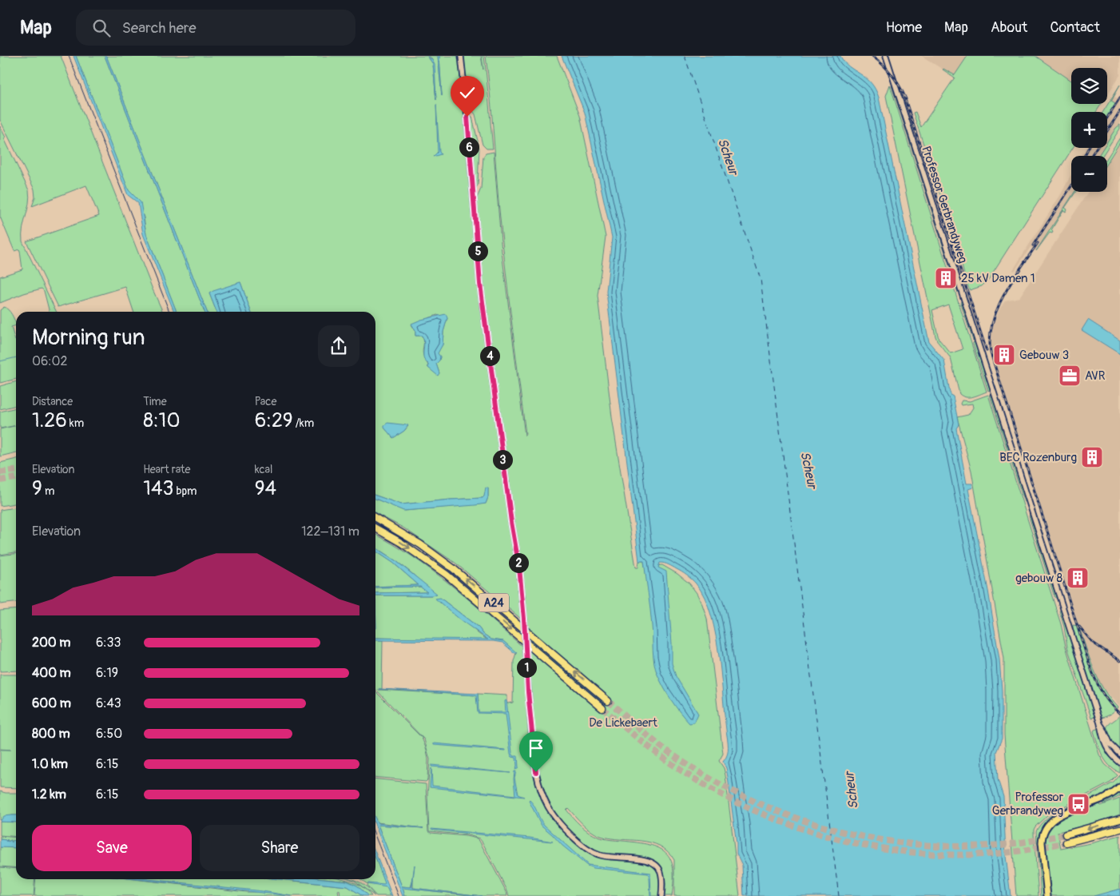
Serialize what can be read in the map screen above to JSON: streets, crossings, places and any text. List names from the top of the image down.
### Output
{
  "streets": {
    "highway": ["A24"],
    "street": ["Professor Gerbrandyweg"]
  },
  "water": ["Scheur"],
  "parks": ["De Lickebaert"],
  "places": {
    "building": [
      "25 kV Damen 1",
      "Gebouw 3",
      "BEC Rozenburg",
      "gebouw 8"
    ],
    "office": ["AVR"],
    "bus stop": ["Professor Gerbrandyweg"]
  },
  "page": {
    "header": "Map",
    "search": "Search here",
    "nav": [
      "Home",
      "Map",
      "About",
      "Contact"
    ],
    "map_buttons": ["+", "−"],
    "pins": [
      "6",
      "5",
      "4",
      "3",
      "2",
      "1"
    ],
    "heading": ["Morning run", "06:02"],
    "stats": [
      ["Distance", "1.26 km"],
      ["Time", "8:10"],
      ["Pace", "6:29 /km"],
      ["Elevation", "9 m"],
      ["Heart rate", "143 bpm"],
      ["kcal", "94"]
    ],
    "chart": ["Elevation", "122–131 m"],
    "list": [
      {
        "name": "200 m",
        "note": "6:33"
      },
      {
        "name": "400 m",
        "note": "6:19"
      },
      {
        "name": "600 m",
        "note": "6:43"
      },
      {
        "name": "800 m",
        "note": "6:50"
      },
      {
        "name": "1.0 km",
        "note": "6:15"
      },
      {
        "name": "1.2 km",
        "note": "6:15"
      }
    ],
    "buttons": ["Save", "Share"]
  }
}
